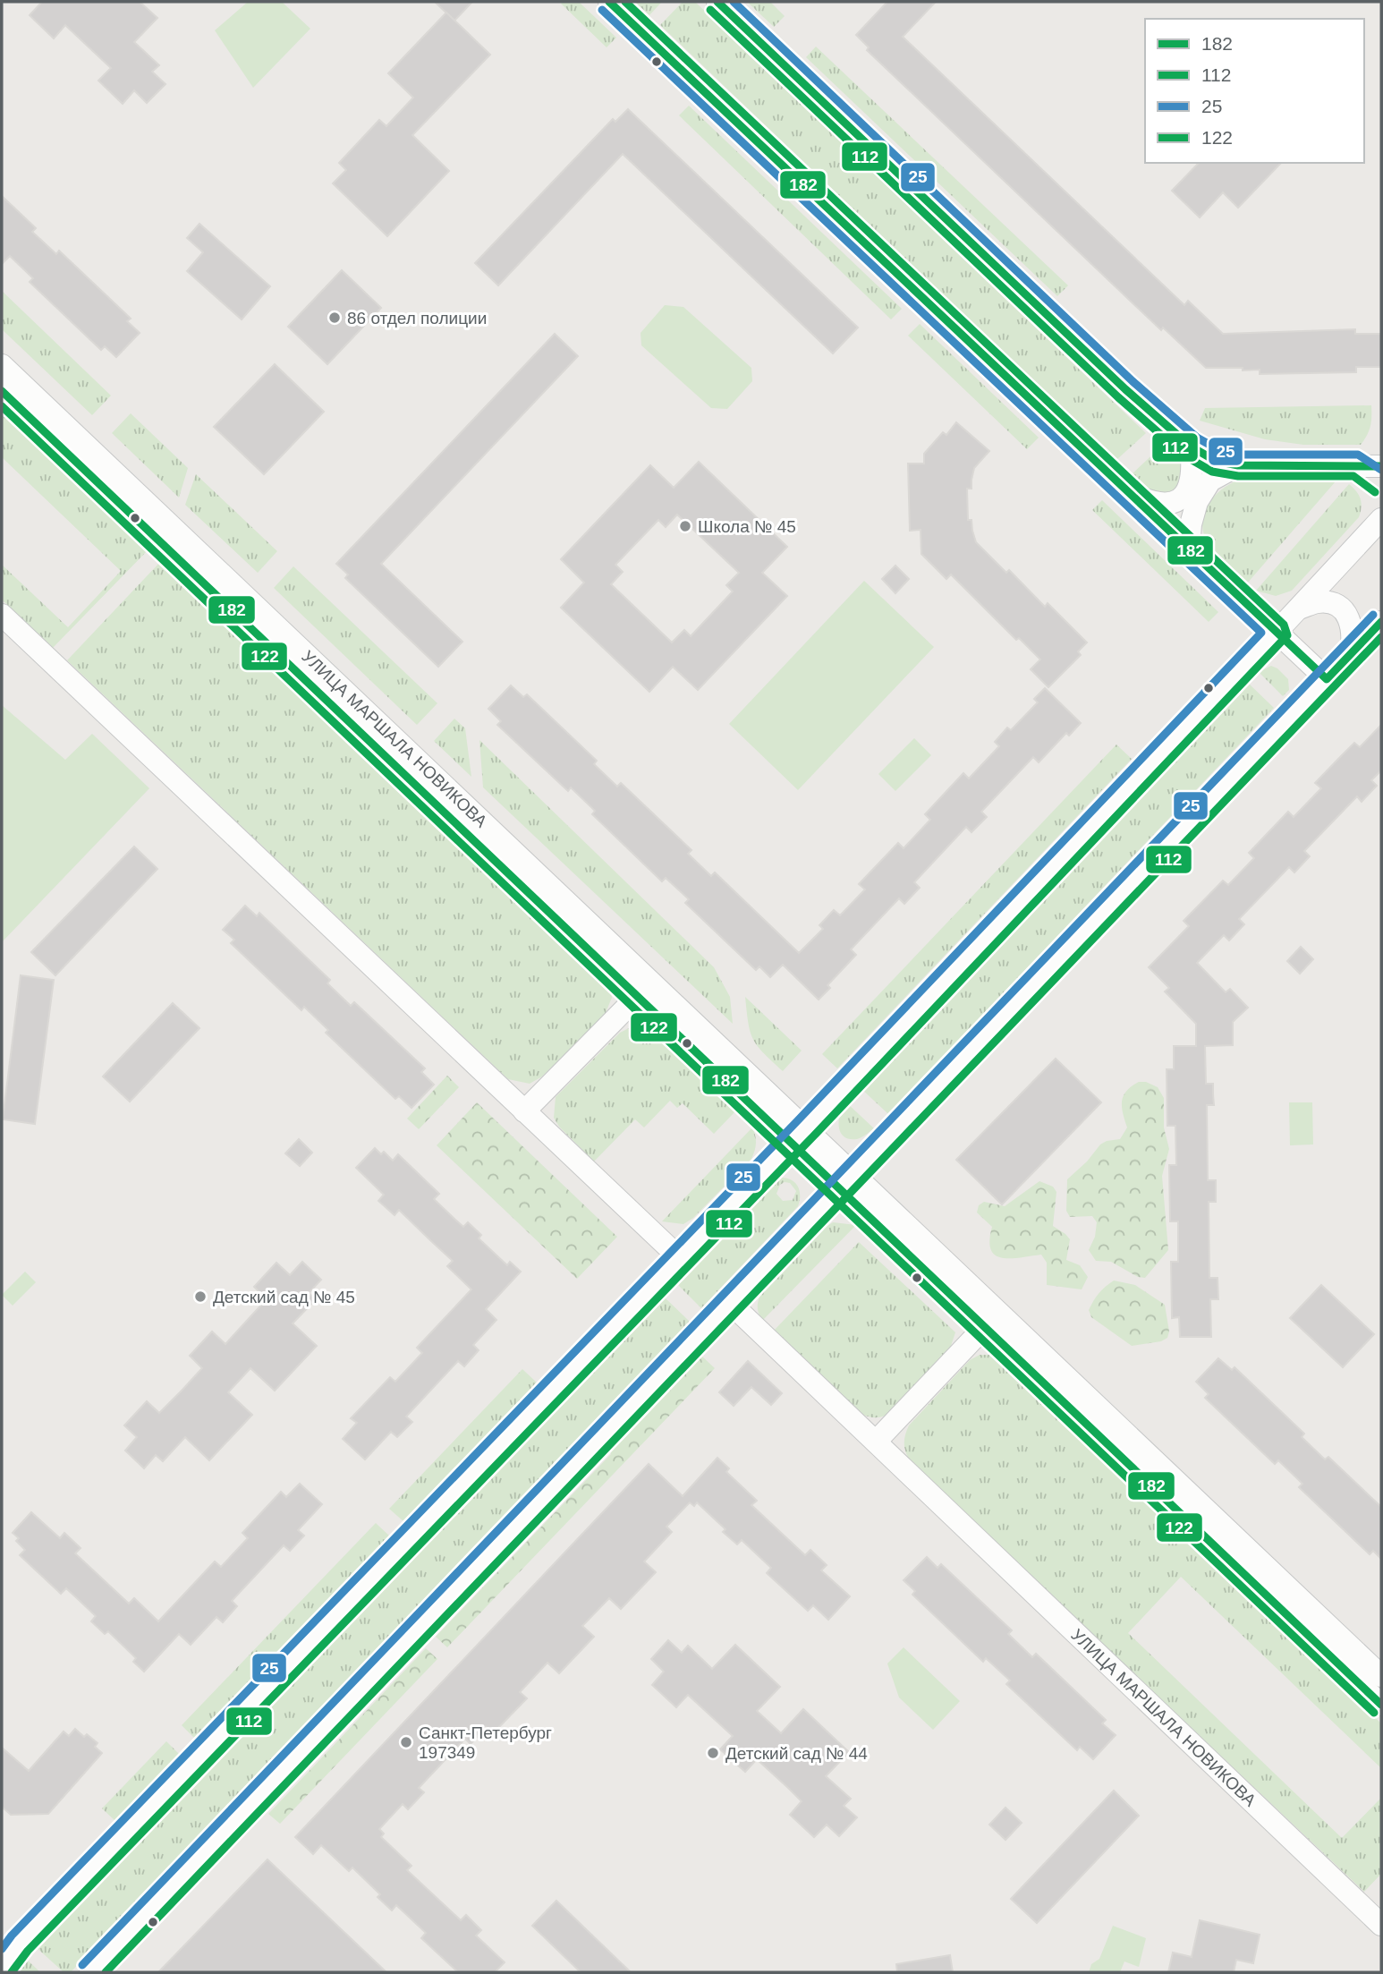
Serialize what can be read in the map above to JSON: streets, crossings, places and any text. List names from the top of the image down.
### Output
{
  "streets": {
    "street": ["УЛИЦА МАРШАЛА НОВИКОВА"]
  },
  "places": [
    "86 отдел полиции",
    "Школа № 45",
    "Детский сад № 45",
    "Санкт-Петербург 197349",
    "Детский сад № 44"
  ],
  "lines": [
    "transit line 182",
    "transit line 112",
    "transit line 25",
    "transit line 122"
  ],
  "legend": [
    "182",
    "112",
    "25",
    "122"
  ]
}
